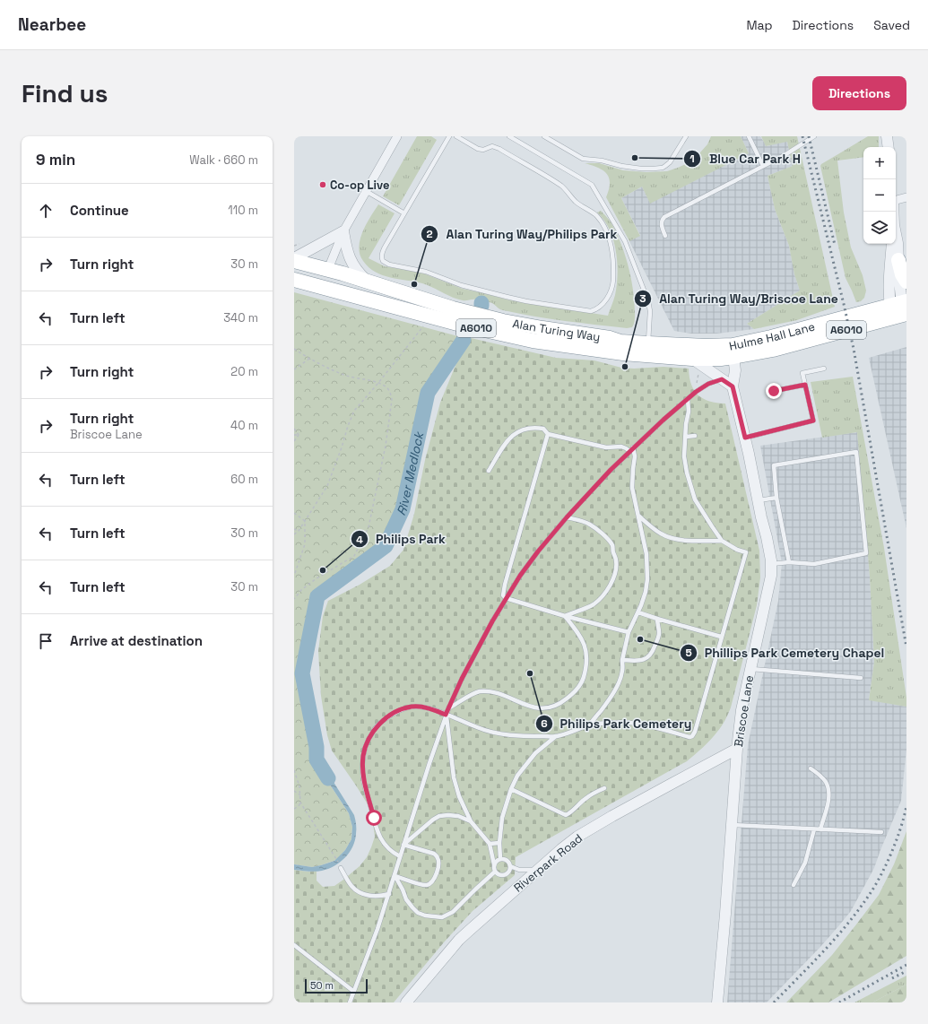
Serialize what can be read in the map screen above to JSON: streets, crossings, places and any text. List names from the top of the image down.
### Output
{
  "streets": {
    "highway": ["A6010", "Alan Turing Way", "Hulme Hall Lane"],
    "street": ["Briscoe Lane", "Riverpark Road"]
  },
  "crossings": [
    ["Alan Turing Way", "Hulme Hall Lane"],
    ["Briscoe Lane", "Riverpark Road"]
  ],
  "water": ["River Medlock"],
  "places": [
    "Blue Car Park H",
    "Co-op Live",
    "Alan Turing Way/Philips Park",
    "Alan Turing Way/Briscoe Lane",
    "Philips Park",
    "Phillips Park Cemetery Chapel",
    "Philips Park Cemetery"
  ],
  "scale_bar": "50 m",
  "page": {
    "header": "Nearbee",
    "nav": ["Map", "Directions", "Saved"],
    "buttons": "Directions",
    "title": "Find us",
    "heading": ["9 min", "Walk · 660 m"],
    "map_buttons": ["+", "−"],
    "list": [
      ["Continue", "110 m"],
      ["Turn right", "30 m"],
      ["Turn left", "340 m"],
      ["Turn right", "20 m"],
      ["Turn right", "Briscoe Lane", "40 m"],
      ["Turn left", "60 m"],
      ["Turn left", "30 m"],
      ["Turn left", "30 m"],
      "Arrive at destination"
    ],
    "scale": "50 m"
  }
}
